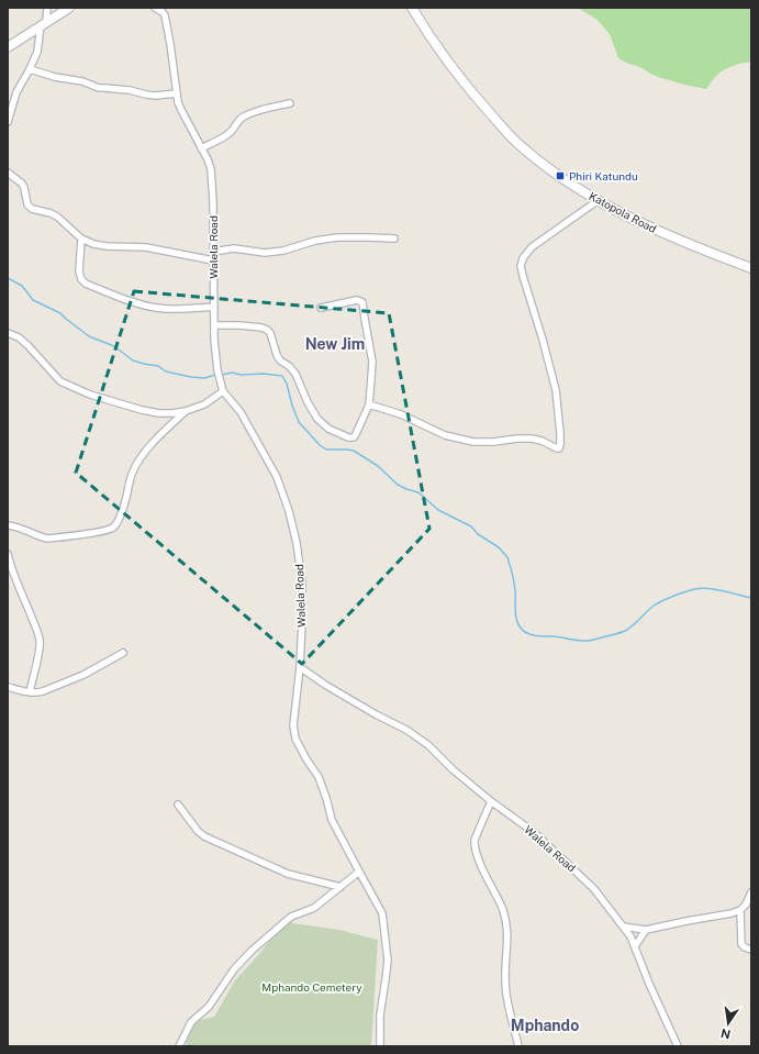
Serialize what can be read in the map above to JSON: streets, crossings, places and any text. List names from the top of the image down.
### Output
{
  "streets": {
    "street": ["Katopola Road", "Walela Road"]
  },
  "districts": ["New Jim", "Mphando"],
  "parks": ["Mphando Cemetery"],
  "places": {
    "transit": ["Phiri Katundu"]
  },
  "north": "bottom"
}
